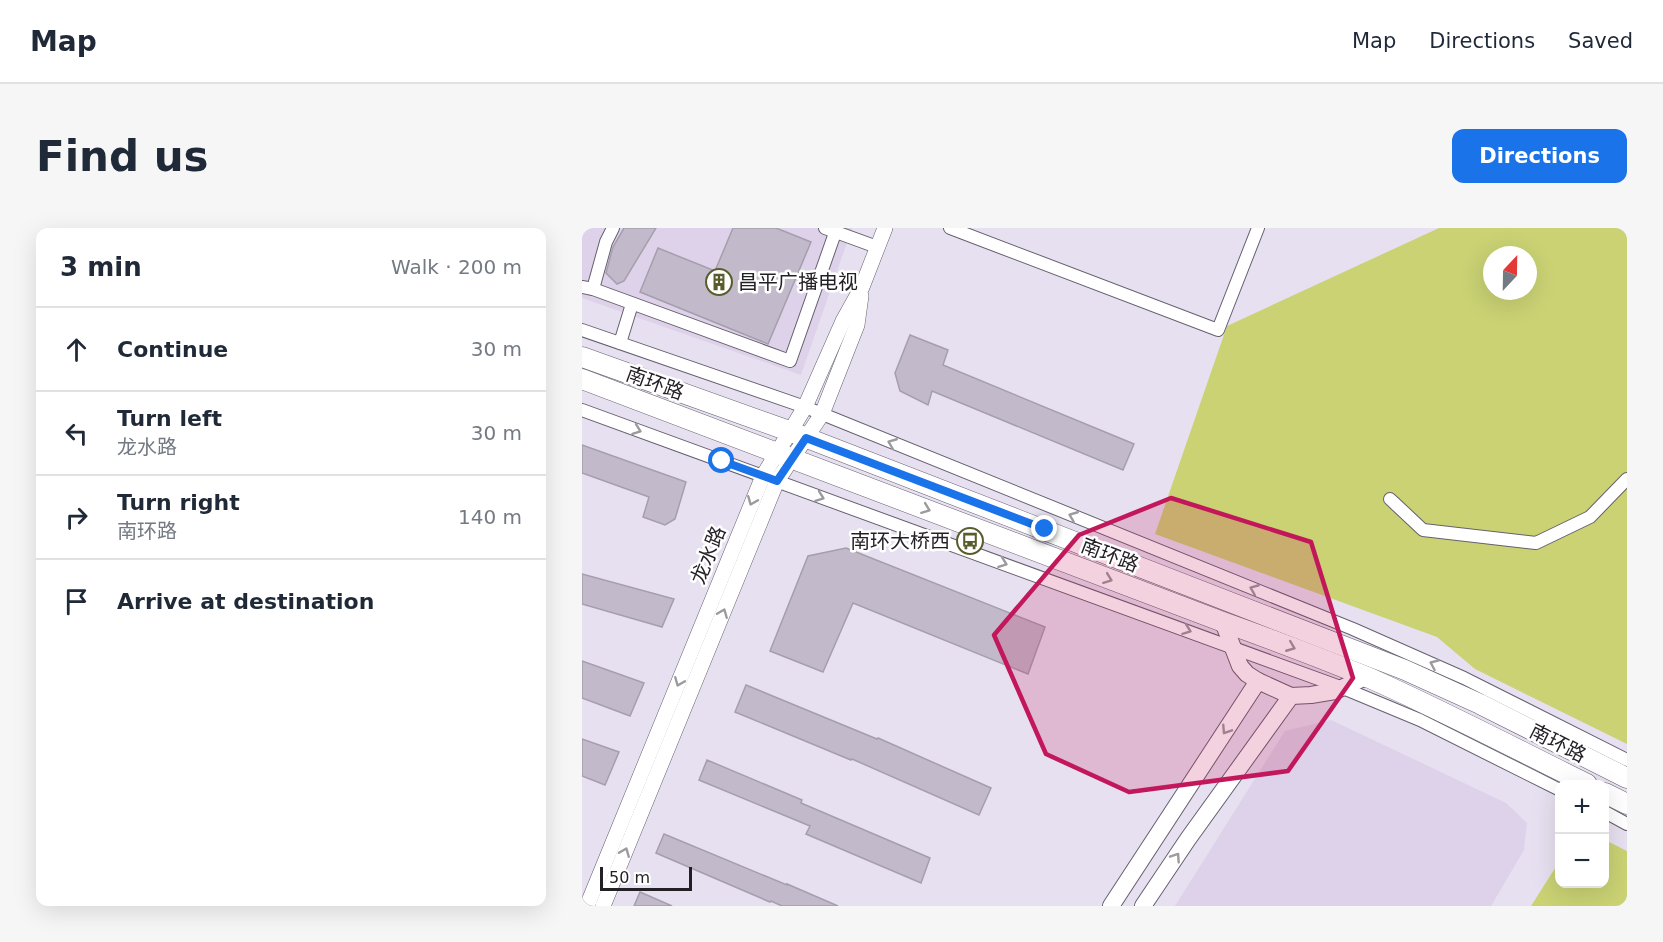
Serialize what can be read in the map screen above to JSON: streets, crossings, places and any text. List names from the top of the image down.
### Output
{
  "streets": {
    "main road": ["南环路"],
    "street": ["龙水路"]
  },
  "crossings": [
    ["南环路", "龙水路"]
  ],
  "places": {
    "building": ["昌平广播电视"],
    "bus stop": ["南环大桥西"]
  },
  "scale_bar": "50 m",
  "north": "top",
  "page": {
    "header": "Map",
    "nav": ["Map", "Directions", "Saved"],
    "buttons": "Directions",
    "title": "Find us",
    "heading": ["3 min", "Walk · 200 m"],
    "list": [
      ["Continue", "30 m"],
      ["Turn left", "龙水路", "30 m"],
      ["Turn right", "南环路", "140 m"],
      "Arrive at destination"
    ],
    "map_buttons": ["+", "−"],
    "scale": "50 m"
  }
}
